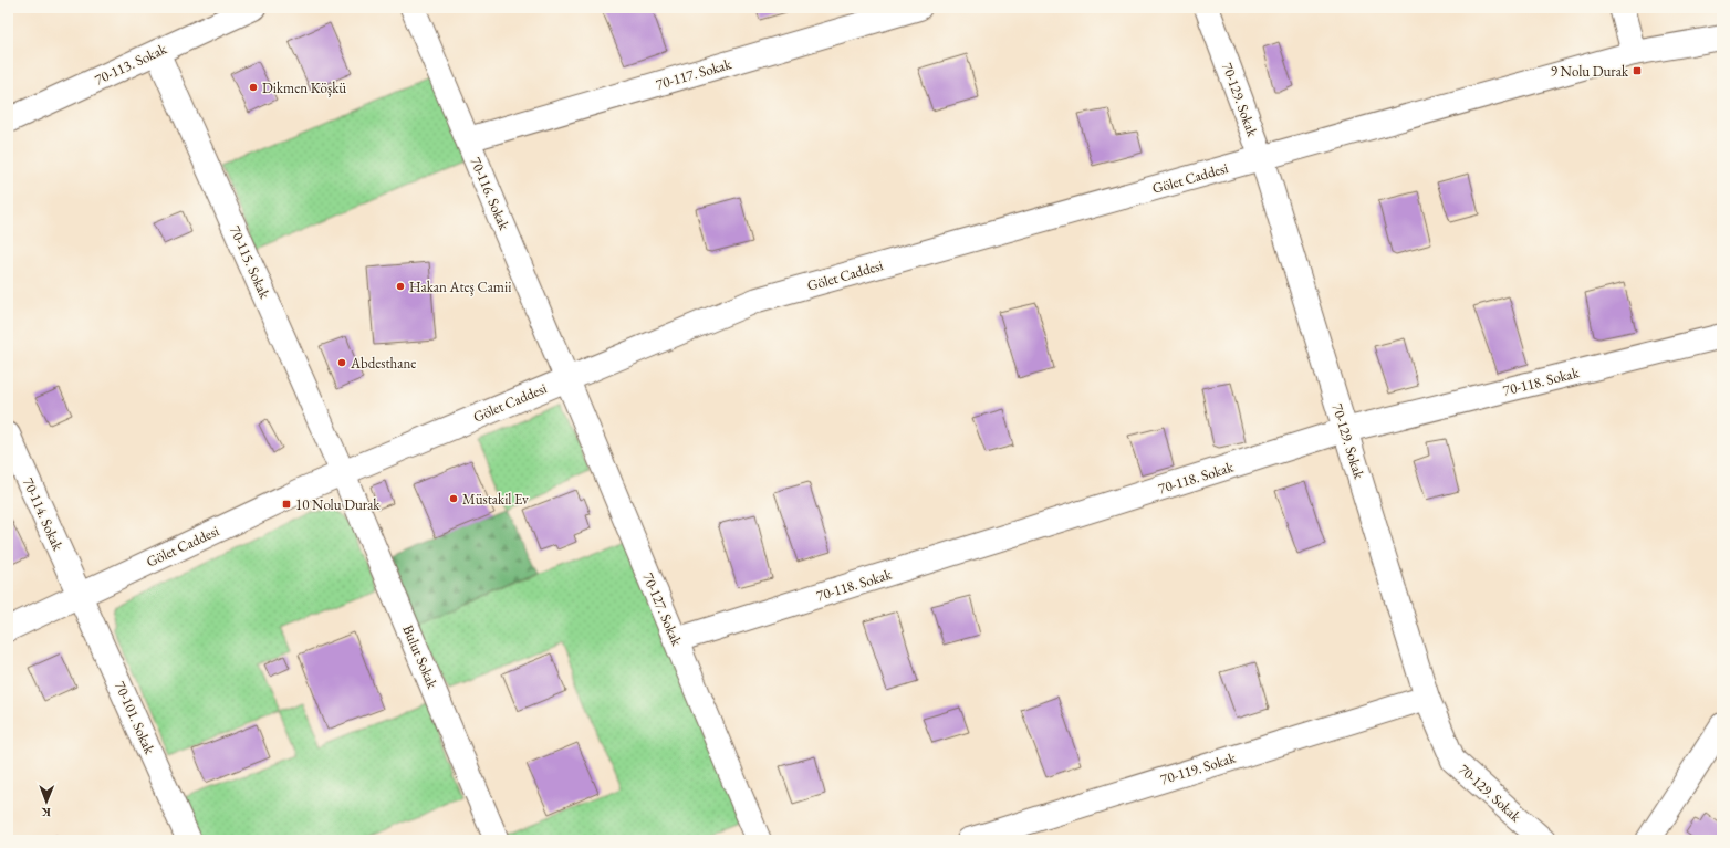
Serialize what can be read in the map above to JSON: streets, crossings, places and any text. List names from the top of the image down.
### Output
{
  "streets": {
    "street": [
      "70-113. Sokak",
      "70-117. Sokak",
      "70-129. Sokak",
      "Gölet Caddesi",
      "70-116. Sokak",
      "70-115. Sokak",
      "70-118. Sokak",
      "70-114. Sokak",
      "70-127. Sokak",
      "Bulut Sokak",
      "70-101. Sokak",
      "70-119. Sokak"
    ]
  },
  "crossings": [
    ["70-113. Sokak", "70-115. Sokak"],
    ["70-117. Sokak", "70-116. Sokak"],
    ["70-129. Sokak", "Gölet Caddesi"],
    ["70-129. Sokak", "70-118. Sokak"],
    ["70-129. Sokak", "70-119. Sokak"],
    ["Gölet Caddesi", "70-116. Sokak"],
    ["Gölet Caddesi", "70-115. Sokak"],
    ["Gölet Caddesi", "70-114. Sokak"],
    ["Gölet Caddesi", "70-127. Sokak"],
    ["Gölet Caddesi", "Bulut Sokak"],
    ["Gölet Caddesi", "70-101. Sokak"],
    ["70-116. Sokak", "70-127. Sokak"],
    ["70-115. Sokak", "Bulut Sokak"],
    ["70-118. Sokak", "70-127. Sokak"],
    ["70-114. Sokak", "70-101. Sokak"]
  ],
  "places": {
    "transit": ["9 Nolu Durak", "10 Nolu Durak"],
    "other": [
      "Dikmen Köşkü",
      "Hakan Ateş Camii",
      "Abdesthane",
      "Müstakil Ev"
    ]
  },
  "north": "bottom"
}
